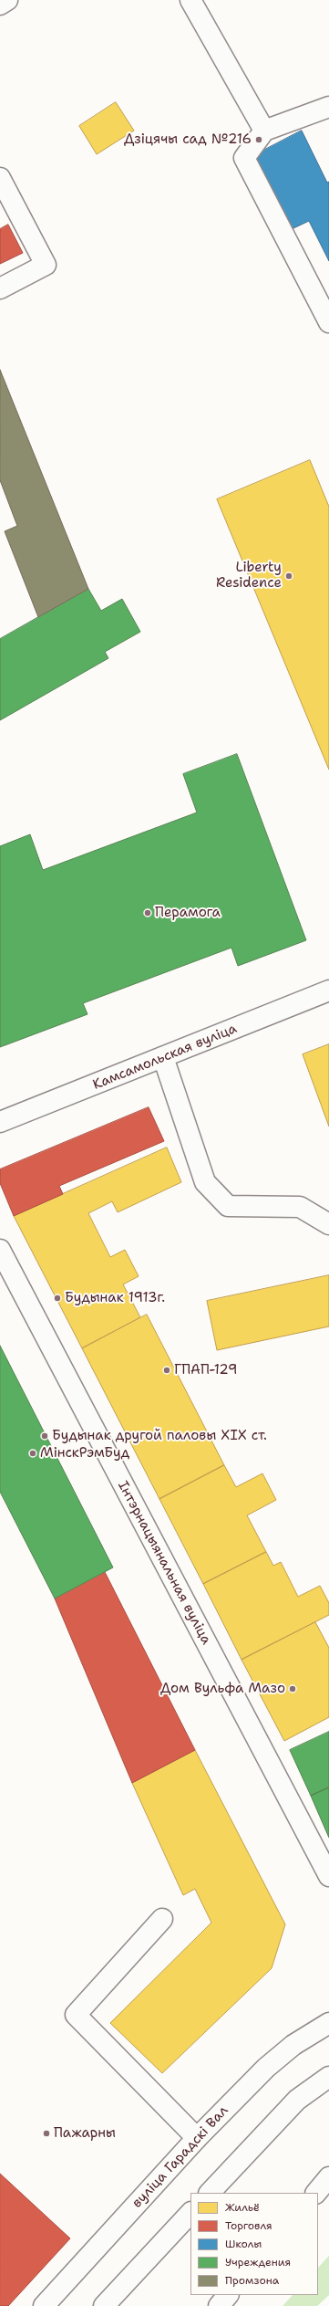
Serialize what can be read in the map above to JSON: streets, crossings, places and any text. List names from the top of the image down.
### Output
{
  "streets": {
    "main road": ["Камсамольская вуліца", "Інтэрнацыянальная вуліца", "вуліца Гарадскі Вал"]
  },
  "places": [
    "Дзіцячы сад №216",
    "Liberty Residence",
    "Перамога",
    "Будынак 1913г.",
    "ГПАП-129",
    "Будынак другой паловы XIX ст.",
    "МінскРэмБуд",
    "Дом Вульфа Мазо",
    "Пажарны"
  ],
  "legend": [
    "Жильё",
    "Торговля",
    "Школы",
    "Учреждения",
    "Промзона"
  ]
}
